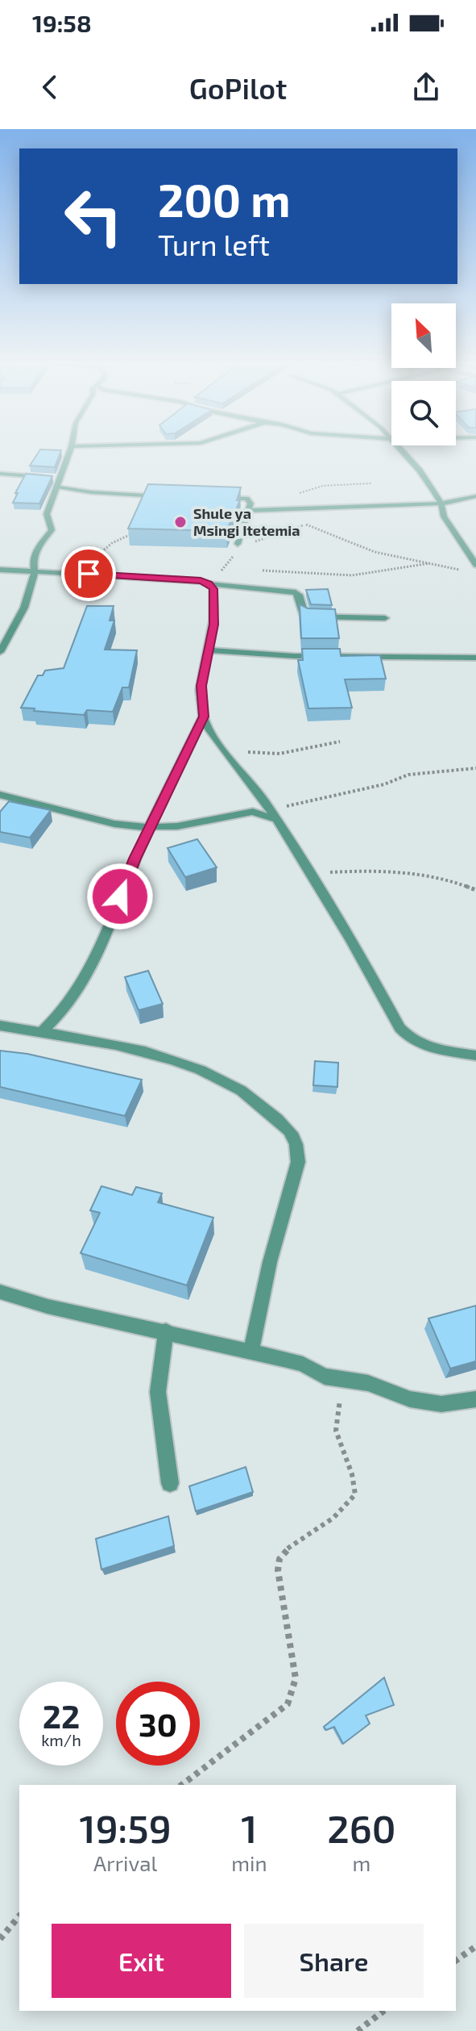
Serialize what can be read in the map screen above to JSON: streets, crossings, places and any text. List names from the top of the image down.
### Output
{
  "places": ["Shule ya Msingi Itetemia"],
  "north": "top left",
  "page": {
    "status": "19:58",
    "header": "GoPilot",
    "turn": ["200 m", "Turn left"],
    "speed": "22 km/h",
    "limit": "30",
    "eta": [
      "19:59",
      "Arrival",
      "1",
      "min",
      "260",
      "m"
    ],
    "buttons": ["Exit", "Share"]
  }
}
